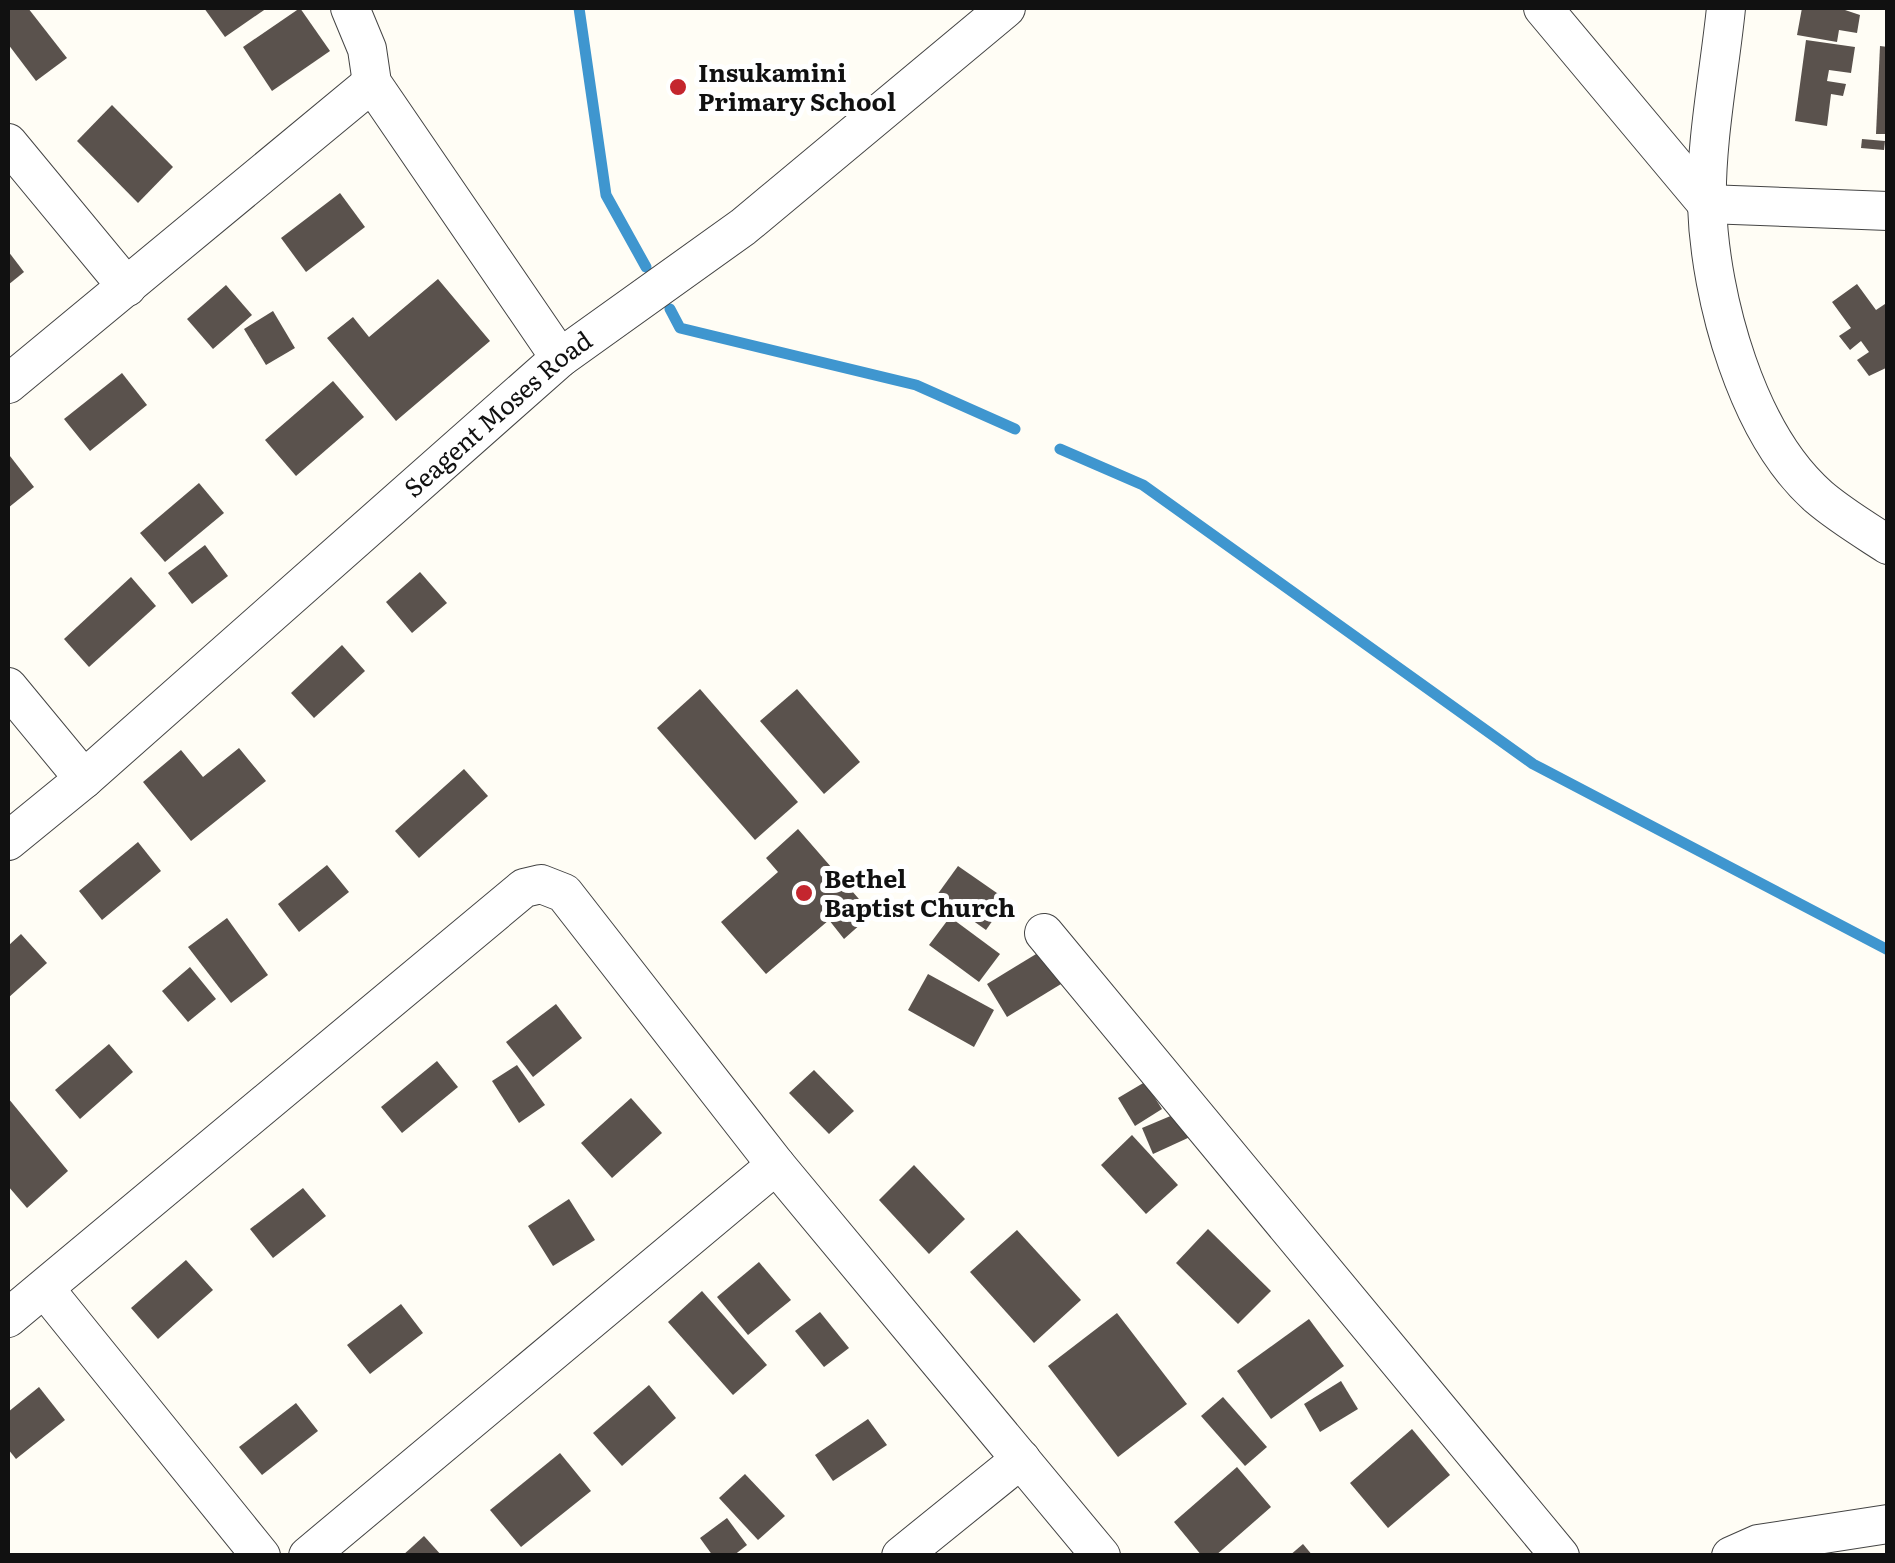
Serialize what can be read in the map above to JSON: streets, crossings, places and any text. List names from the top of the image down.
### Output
{
  "streets": {
    "street": ["Seagent Moses Road"]
  },
  "places": ["Insukamini Primary School", "Bethel Baptist Church"]
}
